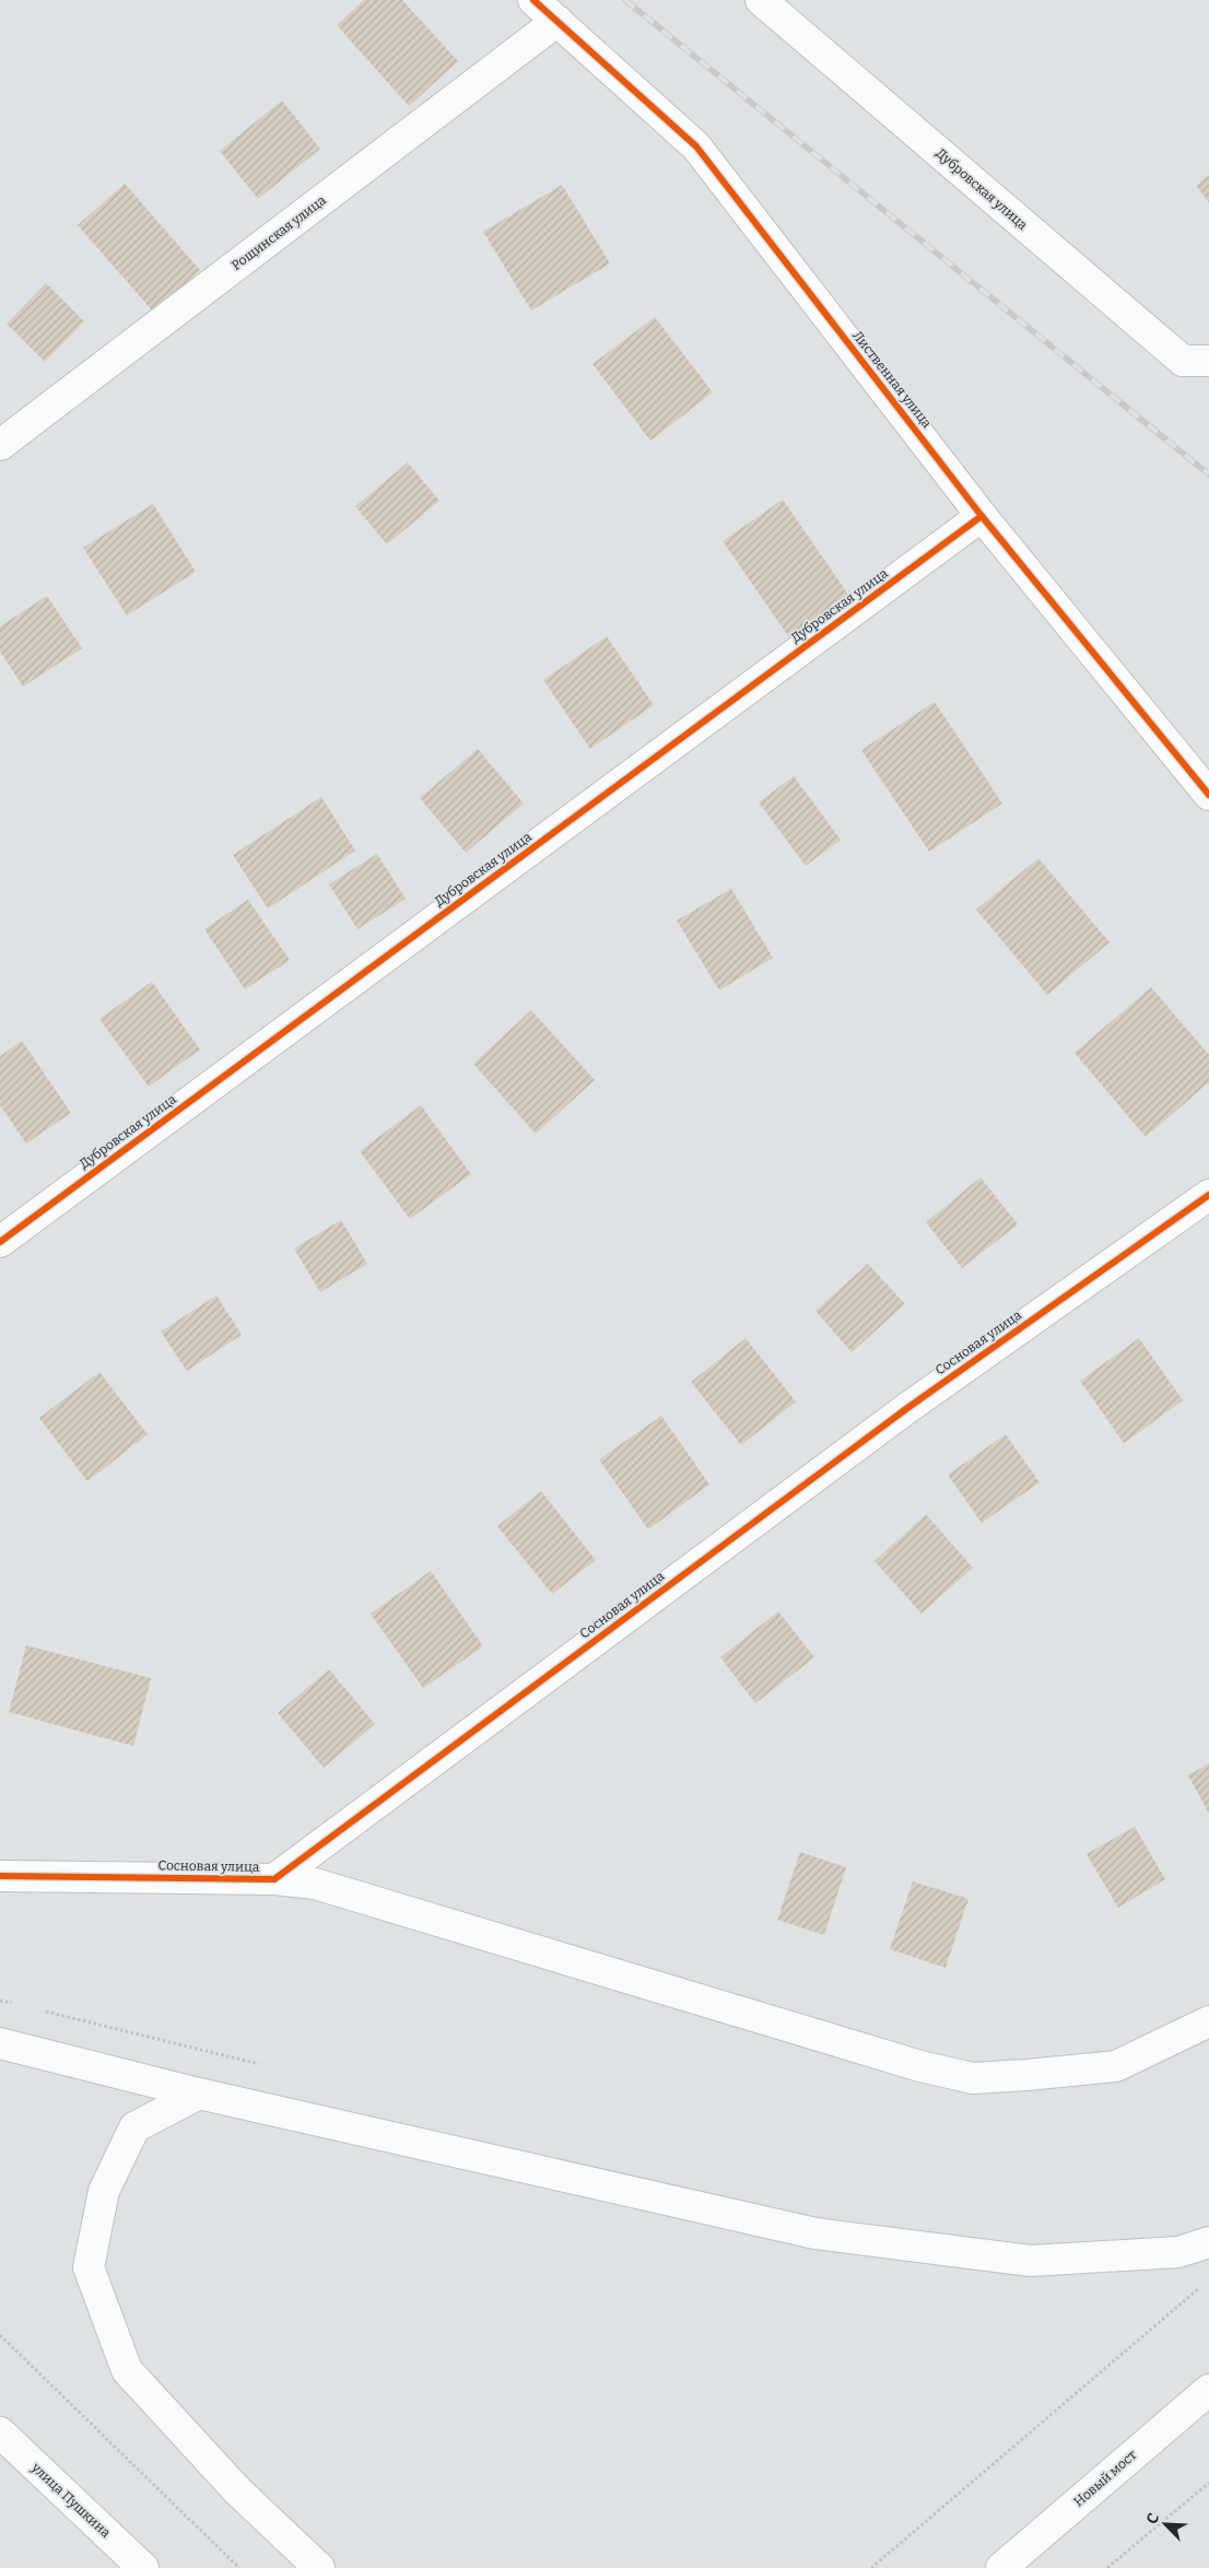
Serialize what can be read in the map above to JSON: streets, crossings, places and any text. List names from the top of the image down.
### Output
{
  "streets": {
    "main road": [
      "Дубровская улица",
      "Рощинская улица",
      "Лиственная улица",
      "Сосновая улица",
      "Новый мост",
      "улица Пушкина"
    ]
  },
  "crossings": [
    ["Дубровская улица", "Лиственная улица"],
    ["Рощинская улица", "Лиственная улица"]
  ],
  "north": "top left"
}
